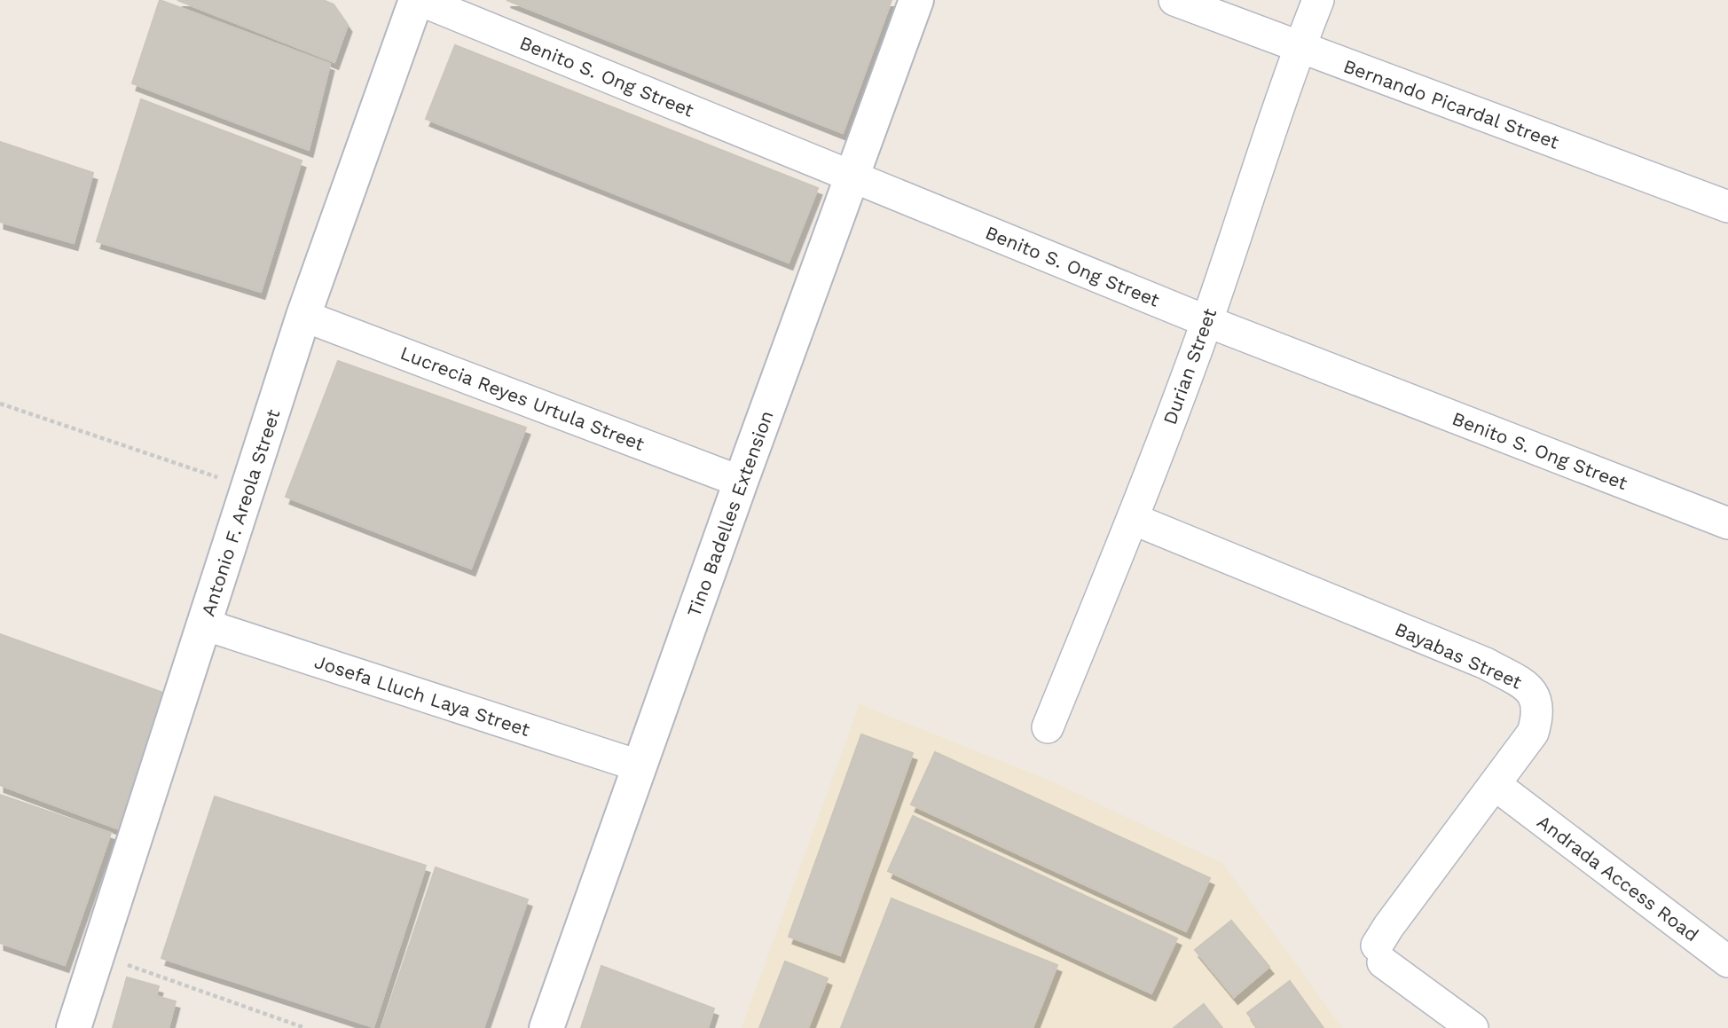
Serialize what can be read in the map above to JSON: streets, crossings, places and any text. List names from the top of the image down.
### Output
{
  "streets": {
    "street": [
      "Benito S. Ong Street",
      "Bernando Picardal Street",
      "Durian Street",
      "Lucrecia Reyes Urtula Street",
      "Antonio F. Areola Street",
      "Tino Badelles Extension",
      "Bayabas Street",
      "Josefa Lluch Laya Street",
      "Andrada Access Road"
    ]
  },
  "crossings": [
    ["Benito S. Ong Street", "Durian Street"],
    ["Benito S. Ong Street", "Antonio F. Areola Street"],
    ["Benito S. Ong Street", "Tino Badelles Extension"],
    ["Bernando Picardal Street", "Durian Street"],
    ["Durian Street", "Bayabas Street"],
    ["Lucrecia Reyes Urtula Street", "Antonio F. Areola Street"],
    ["Lucrecia Reyes Urtula Street", "Tino Badelles Extension"],
    ["Antonio F. Areola Street", "Josefa Lluch Laya Street"],
    ["Tino Badelles Extension", "Josefa Lluch Laya Street"]
  ]
}
